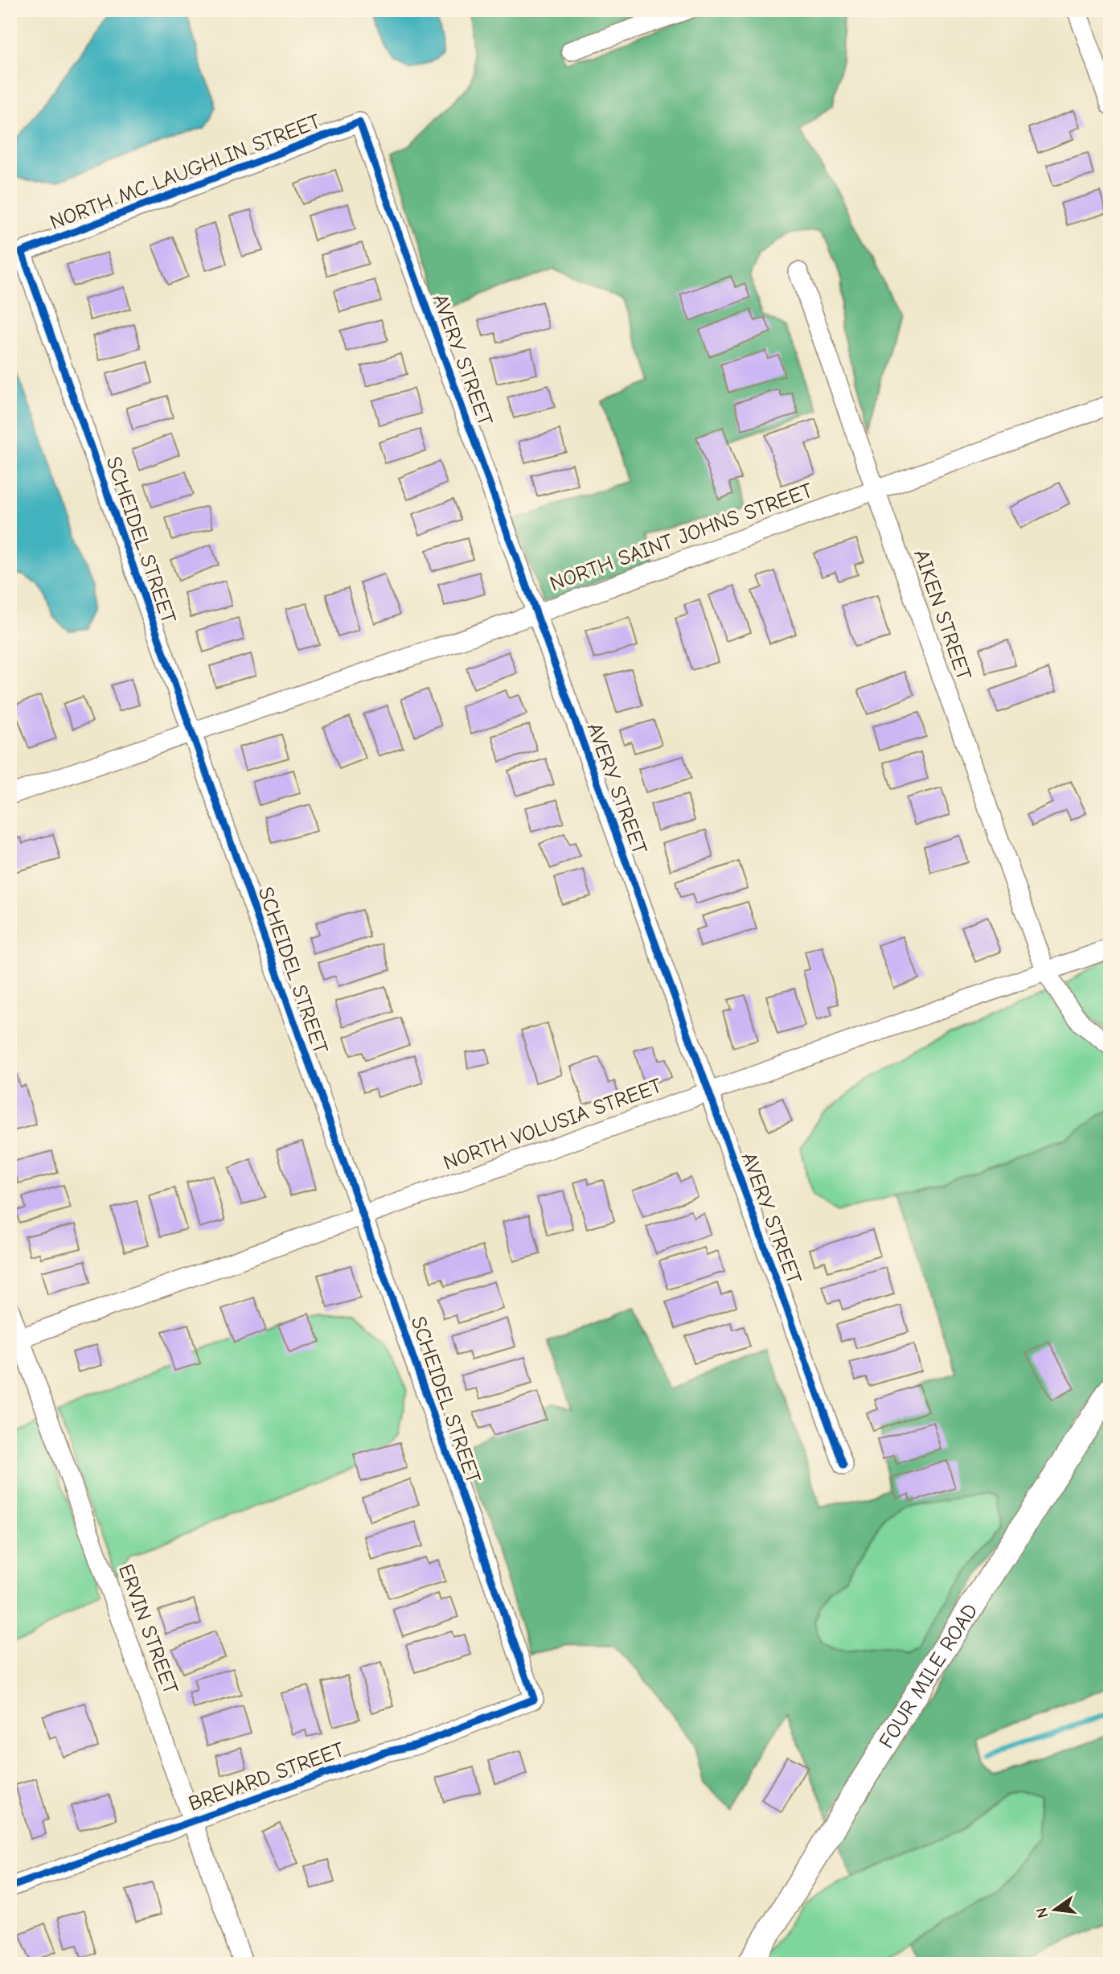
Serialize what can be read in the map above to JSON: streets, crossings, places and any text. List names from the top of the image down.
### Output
{
  "streets": {
    "main road": ["FOUR MILE ROAD"],
    "street": [
      "NORTH MC LAUGHLIN STREET",
      "AVERY STREET",
      "NORTH SAINT JOHNS STREET",
      "SCHEIDEL STREET",
      "AIKEN STREET",
      "NORTH VOLUSIA STREET",
      "ERVIN STREET",
      "BREVARD STREET"
    ]
  },
  "crossings": [
    ["NORTH MC LAUGHLIN STREET", "AVERY STREET"],
    ["NORTH MC LAUGHLIN STREET", "SCHEIDEL STREET"],
    ["AVERY STREET", "NORTH SAINT JOHNS STREET"],
    ["AVERY STREET", "NORTH VOLUSIA STREET"],
    ["NORTH SAINT JOHNS STREET", "SCHEIDEL STREET"],
    ["NORTH SAINT JOHNS STREET", "AIKEN STREET"],
    ["SCHEIDEL STREET", "NORTH VOLUSIA STREET"],
    ["SCHEIDEL STREET", "BREVARD STREET"],
    ["AIKEN STREET", "NORTH VOLUSIA STREET"],
    ["NORTH VOLUSIA STREET", "ERVIN STREET"],
    ["ERVIN STREET", "BREVARD STREET"]
  ],
  "north": "left"
}
